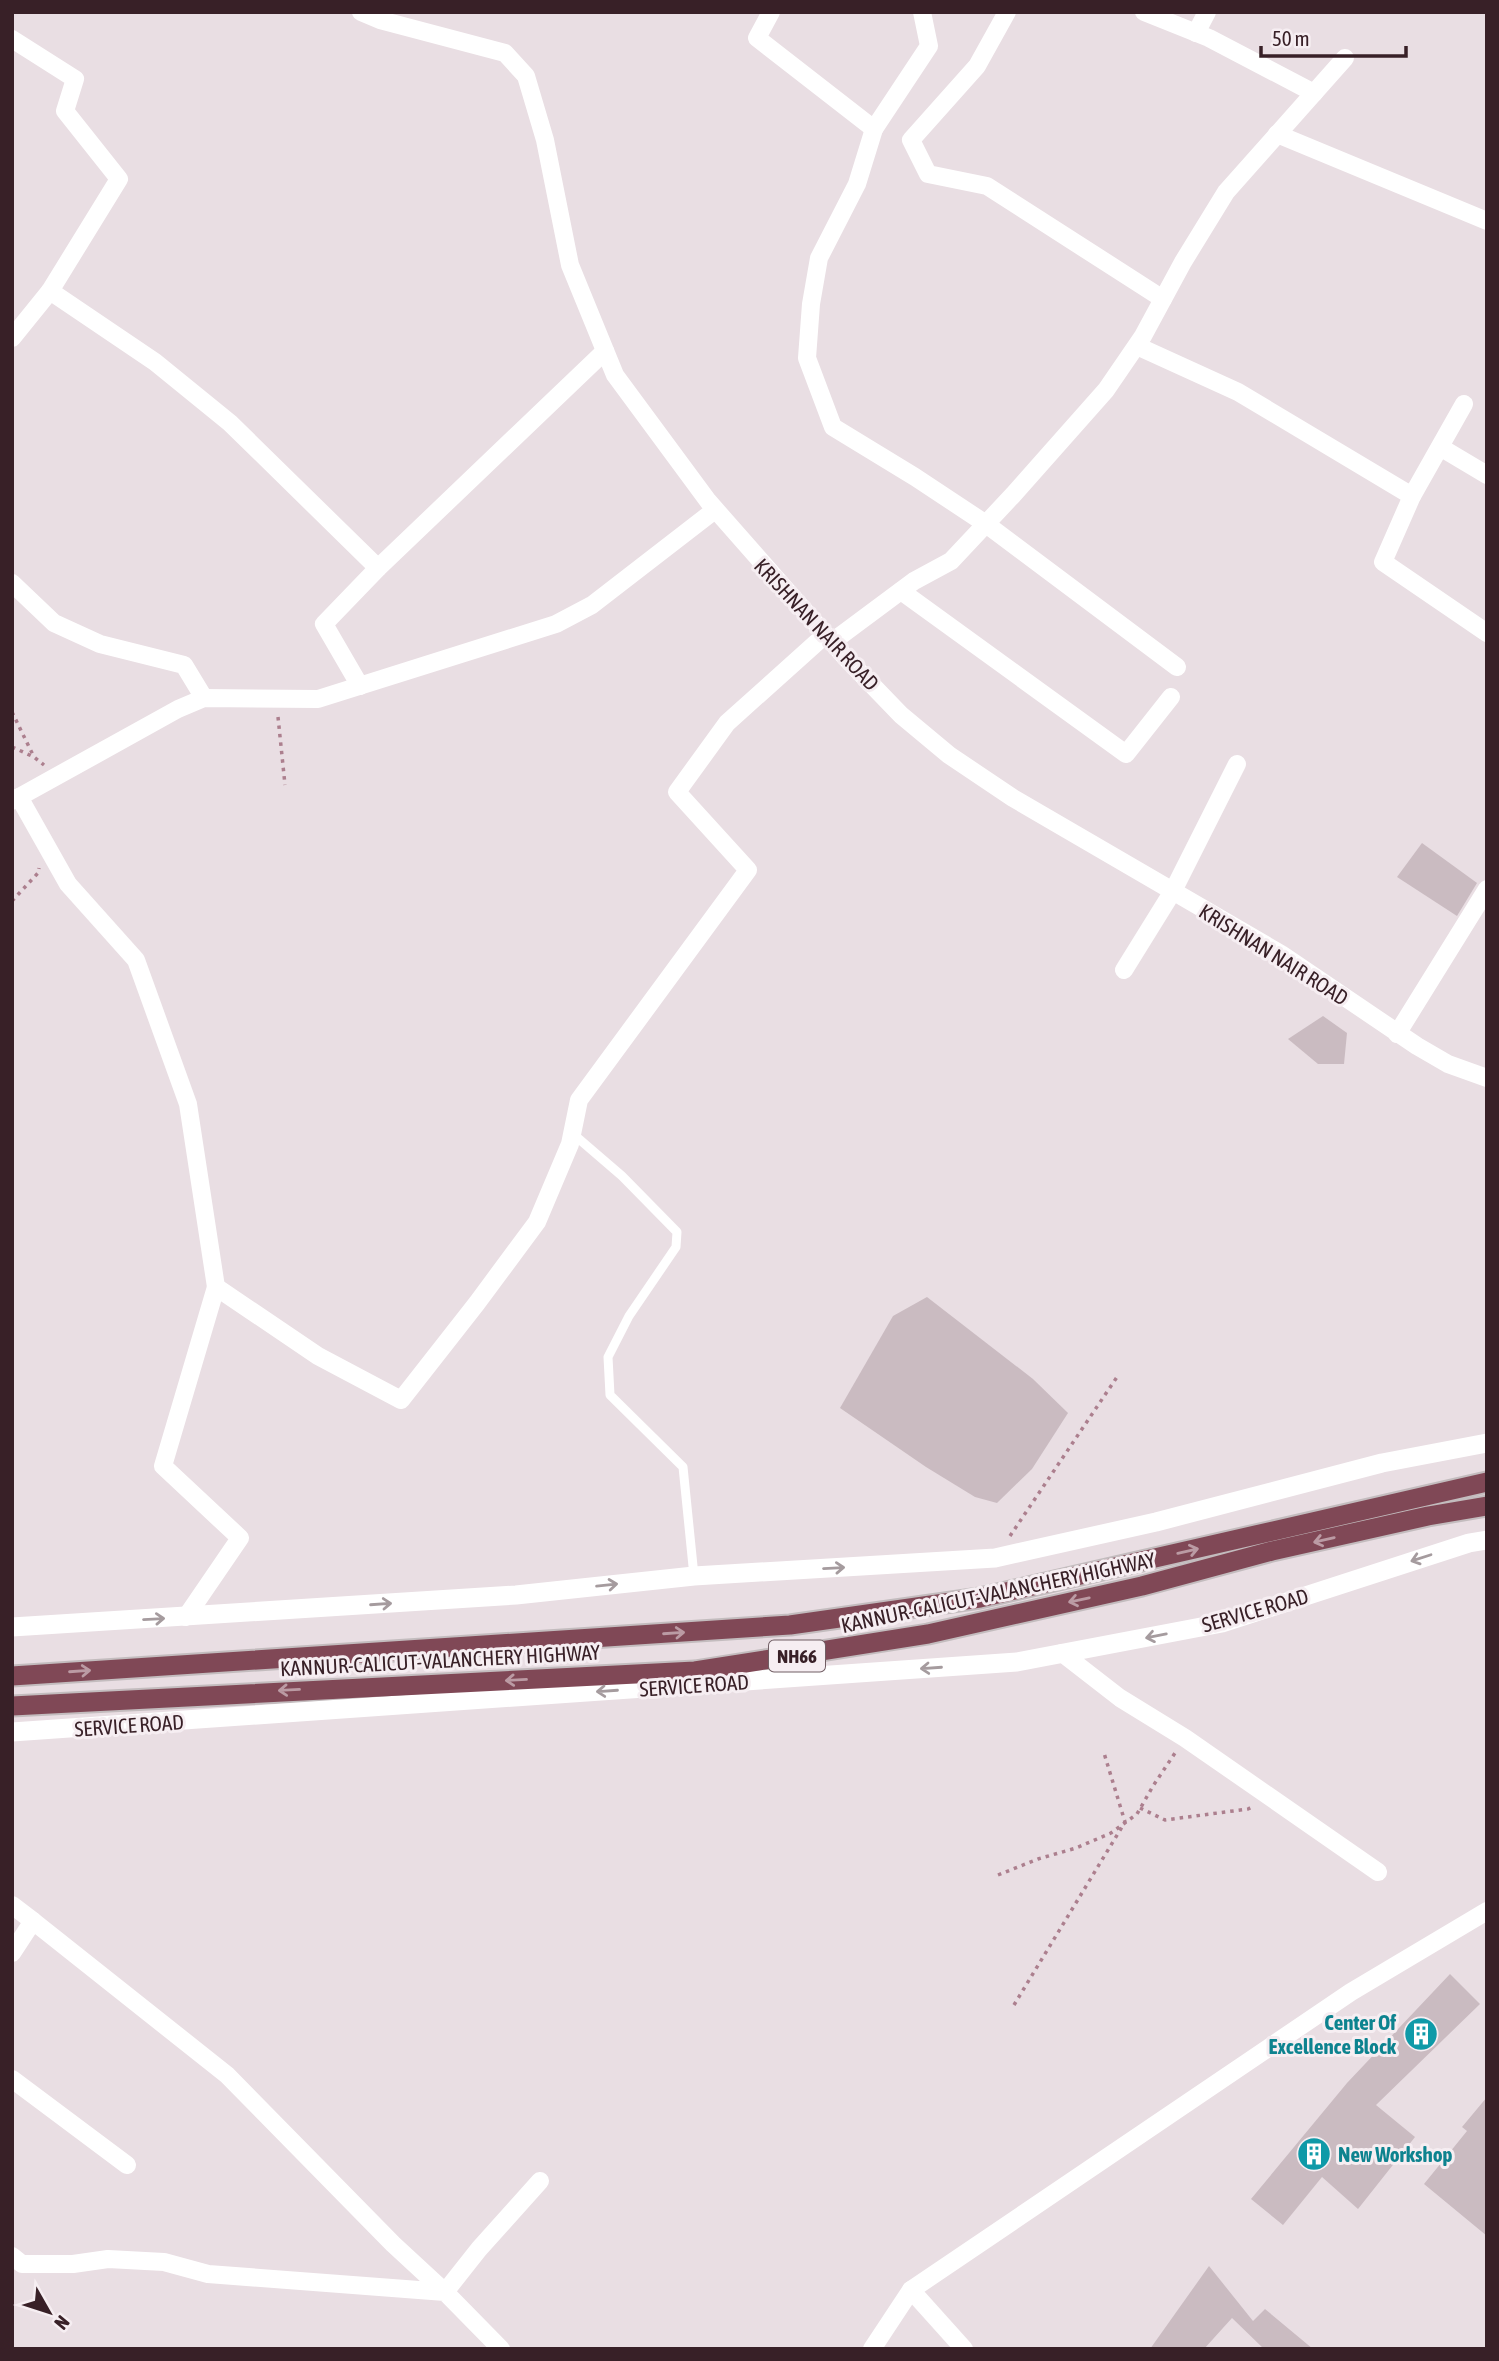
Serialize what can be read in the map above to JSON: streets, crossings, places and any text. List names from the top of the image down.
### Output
{
  "streets": {
    "highway": ["KANNUR-CALICUT-VALANCHERY HIGHWAY", "NH66"],
    "street": ["KRISHNAN NAIR ROAD", "SERVICE ROAD"]
  },
  "places": {
    "building": ["Center Of Excellence Block", "New Workshop"]
  },
  "scale_bar": "50 m",
  "north": "bottom right"
}
